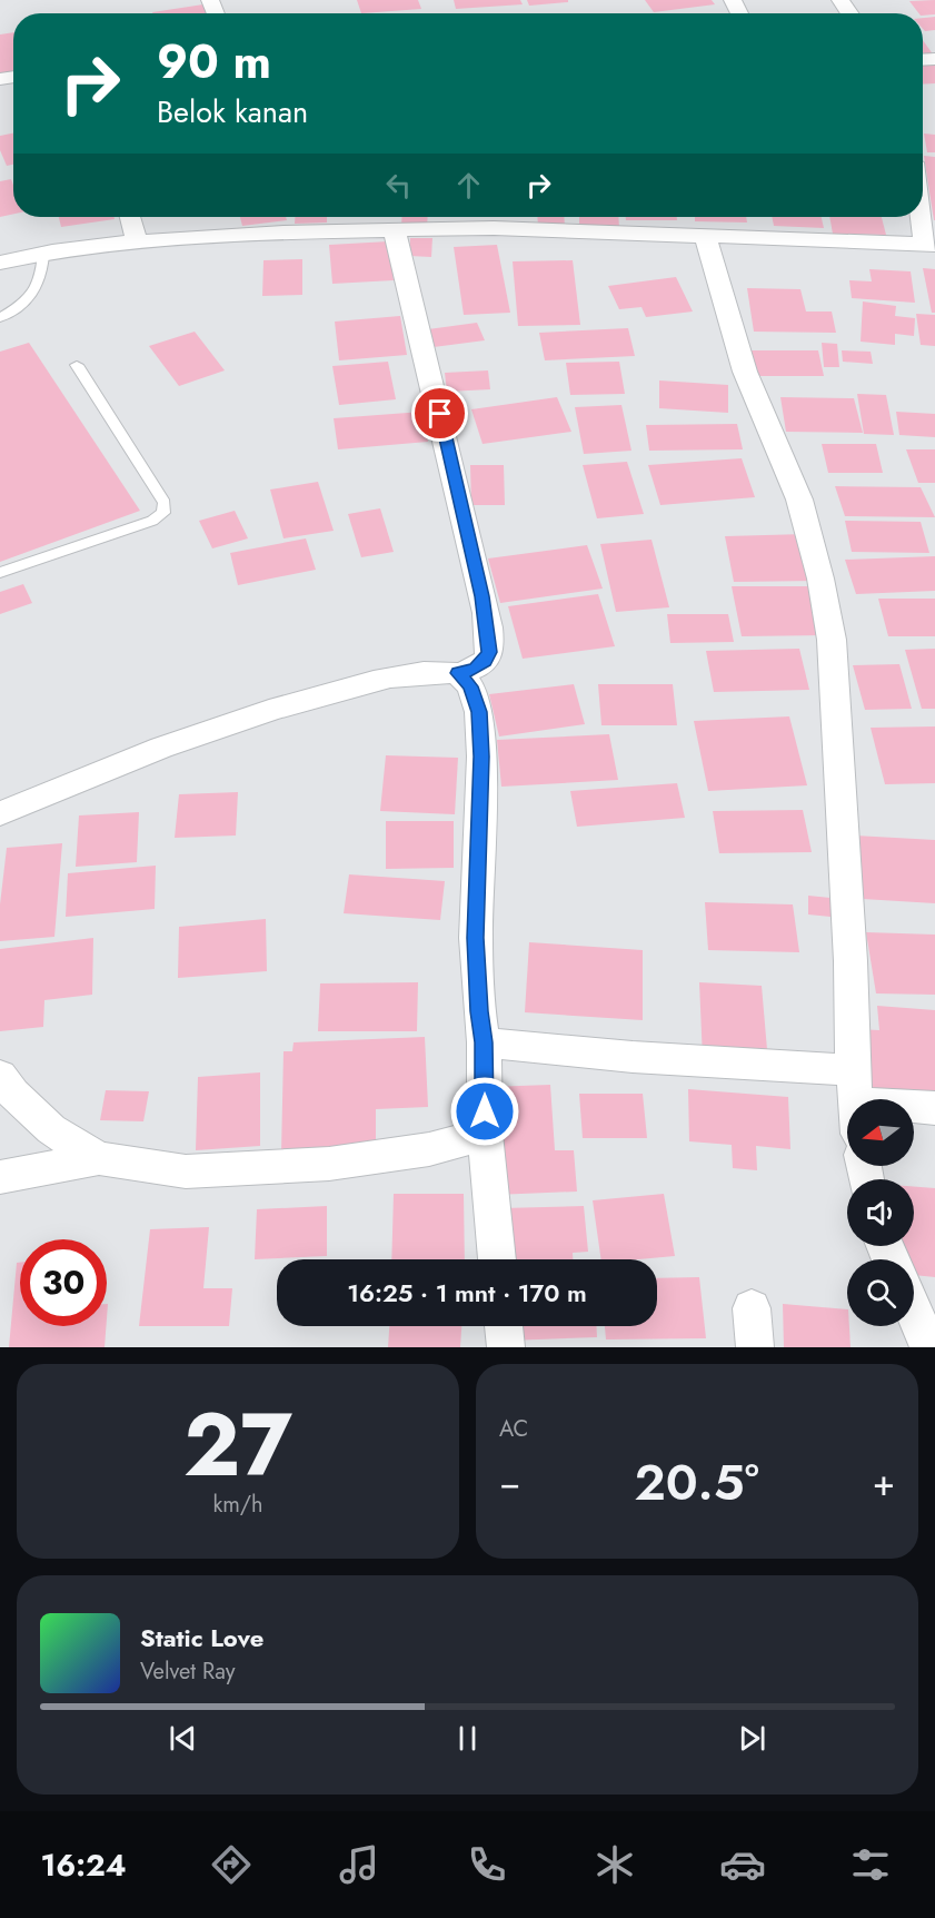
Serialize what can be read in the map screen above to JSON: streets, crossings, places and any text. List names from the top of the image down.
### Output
{
  "north": "left",
  "page": {
    "turn": ["90 m", "Belok kanan"],
    "limit": "30",
    "trip": "16:25 · 1 mnt · 170 m",
    "tile": [
      ["27", "km/h"],
      "AC"
    ],
    "heat": ["−", "20.5°", "+"],
    "song": ["Static Love", "Velvet Ray"],
    "tabs": "16:24"
  }
}
